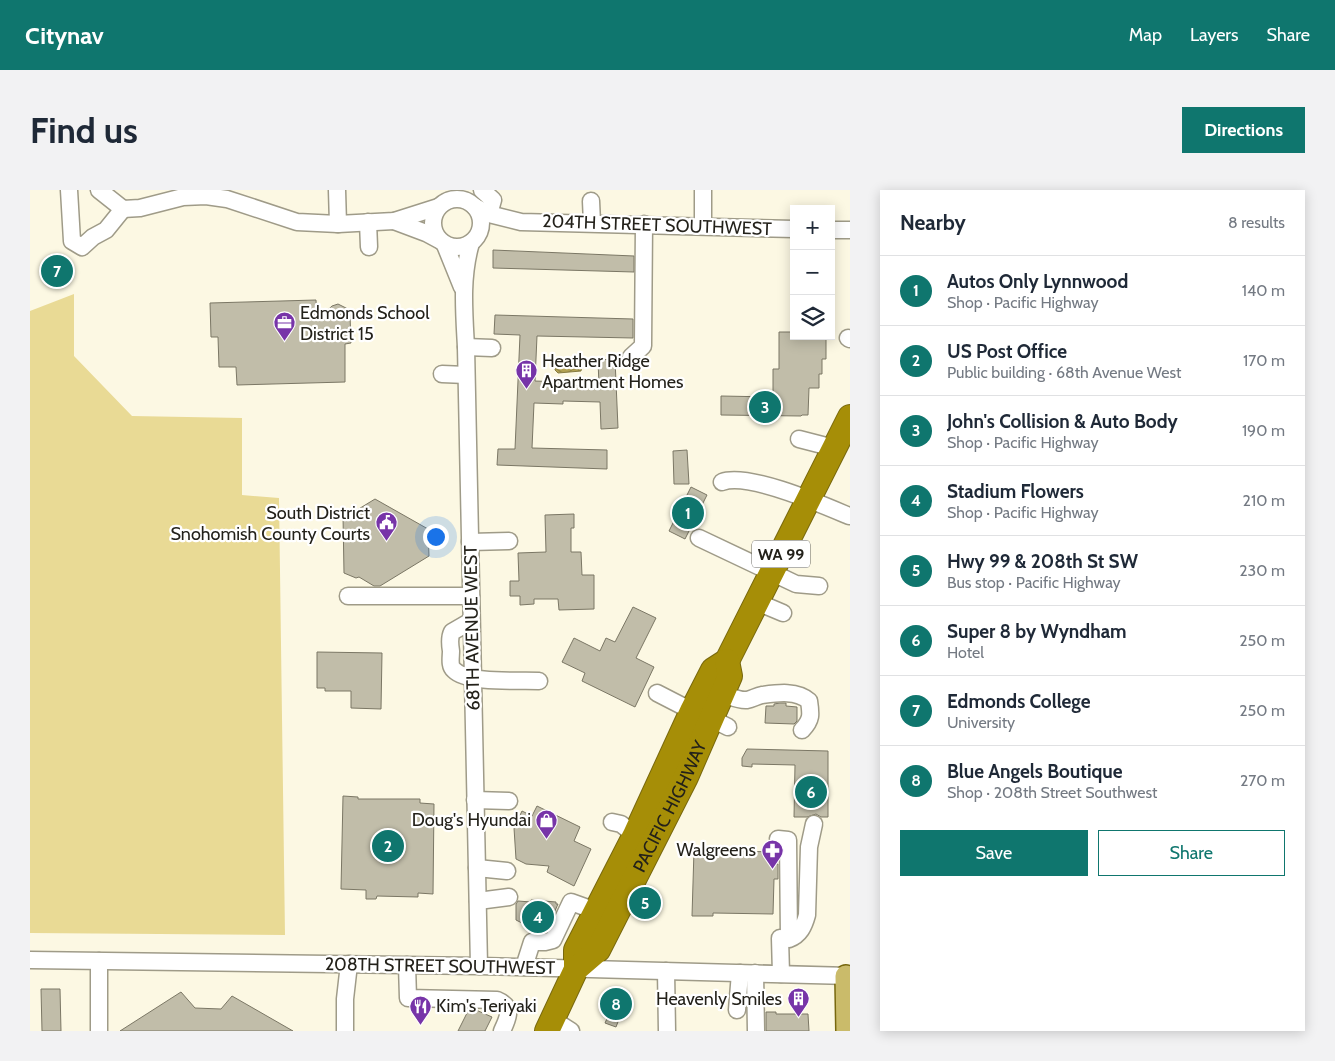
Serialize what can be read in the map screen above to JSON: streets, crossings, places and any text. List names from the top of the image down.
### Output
{
  "streets": {
    "highway": ["WA 99", "PACIFIC HIGHWAY"],
    "street": ["204TH STREET SOUTHWEST", "68TH AVENUE WEST", "208TH STREET SOUTHWEST"]
  },
  "crossings": [
    ["204TH STREET SOUTHWEST", "68TH AVENUE WEST"],
    ["68TH AVENUE WEST", "208TH STREET SOUTHWEST"],
    ["PACIFIC HIGHWAY", "208TH STREET SOUTHWEST"]
  ],
  "places": {
    "office": ["Edmonds School District 15"],
    "building": ["Heather Ridge Apartment Homes", "Heavenly Smiles"],
    "public building": ["South District Snohomish County Courts"],
    "shop": ["Doug's Hyundai"],
    "pharmacy": ["Walgreens"],
    "restaurant": ["Kim's Teriyaki"]
  },
  "page": {
    "header": "Citynav",
    "nav": ["Map", "Layers", "Share"],
    "buttons": [
      "Directions",
      ["Save", "Share"]
    ],
    "title": "Find us",
    "heading": ["Nearby", "8 results"],
    "map_buttons": ["+", "−"],
    "pins": [
      "7",
      "3",
      "1",
      "6",
      "2",
      "5",
      "4",
      "8"
    ],
    "list": [
      {
        "mark": "1",
        "name": "Autos Only Lynnwood",
        "note": "Shop · Pacific Highway",
        "value": "140 m"
      },
      {
        "mark": "2",
        "name": "US Post Office",
        "note": "Public building · 68th Avenue West",
        "value": "170 m"
      },
      {
        "mark": "3",
        "name": "John's Collision & Auto Body",
        "note": "Shop · Pacific Highway",
        "value": "190 m"
      },
      {
        "mark": "4",
        "name": "Stadium Flowers",
        "note": "Shop · Pacific Highway",
        "value": "210 m"
      },
      {
        "mark": "5",
        "name": "Hwy 99 & 208th St SW",
        "note": "Bus stop · Pacific Highway",
        "value": "230 m"
      },
      {
        "mark": "6",
        "name": "Super 8 by Wyndham",
        "note": "Hotel",
        "value": "250 m"
      },
      {
        "mark": "7",
        "name": "Edmonds College",
        "note": "University",
        "value": "250 m"
      },
      {
        "mark": "8",
        "name": "Blue Angels Boutique",
        "note": "Shop · 208th Street Southwest",
        "value": "270 m"
      }
    ]
  }
}
